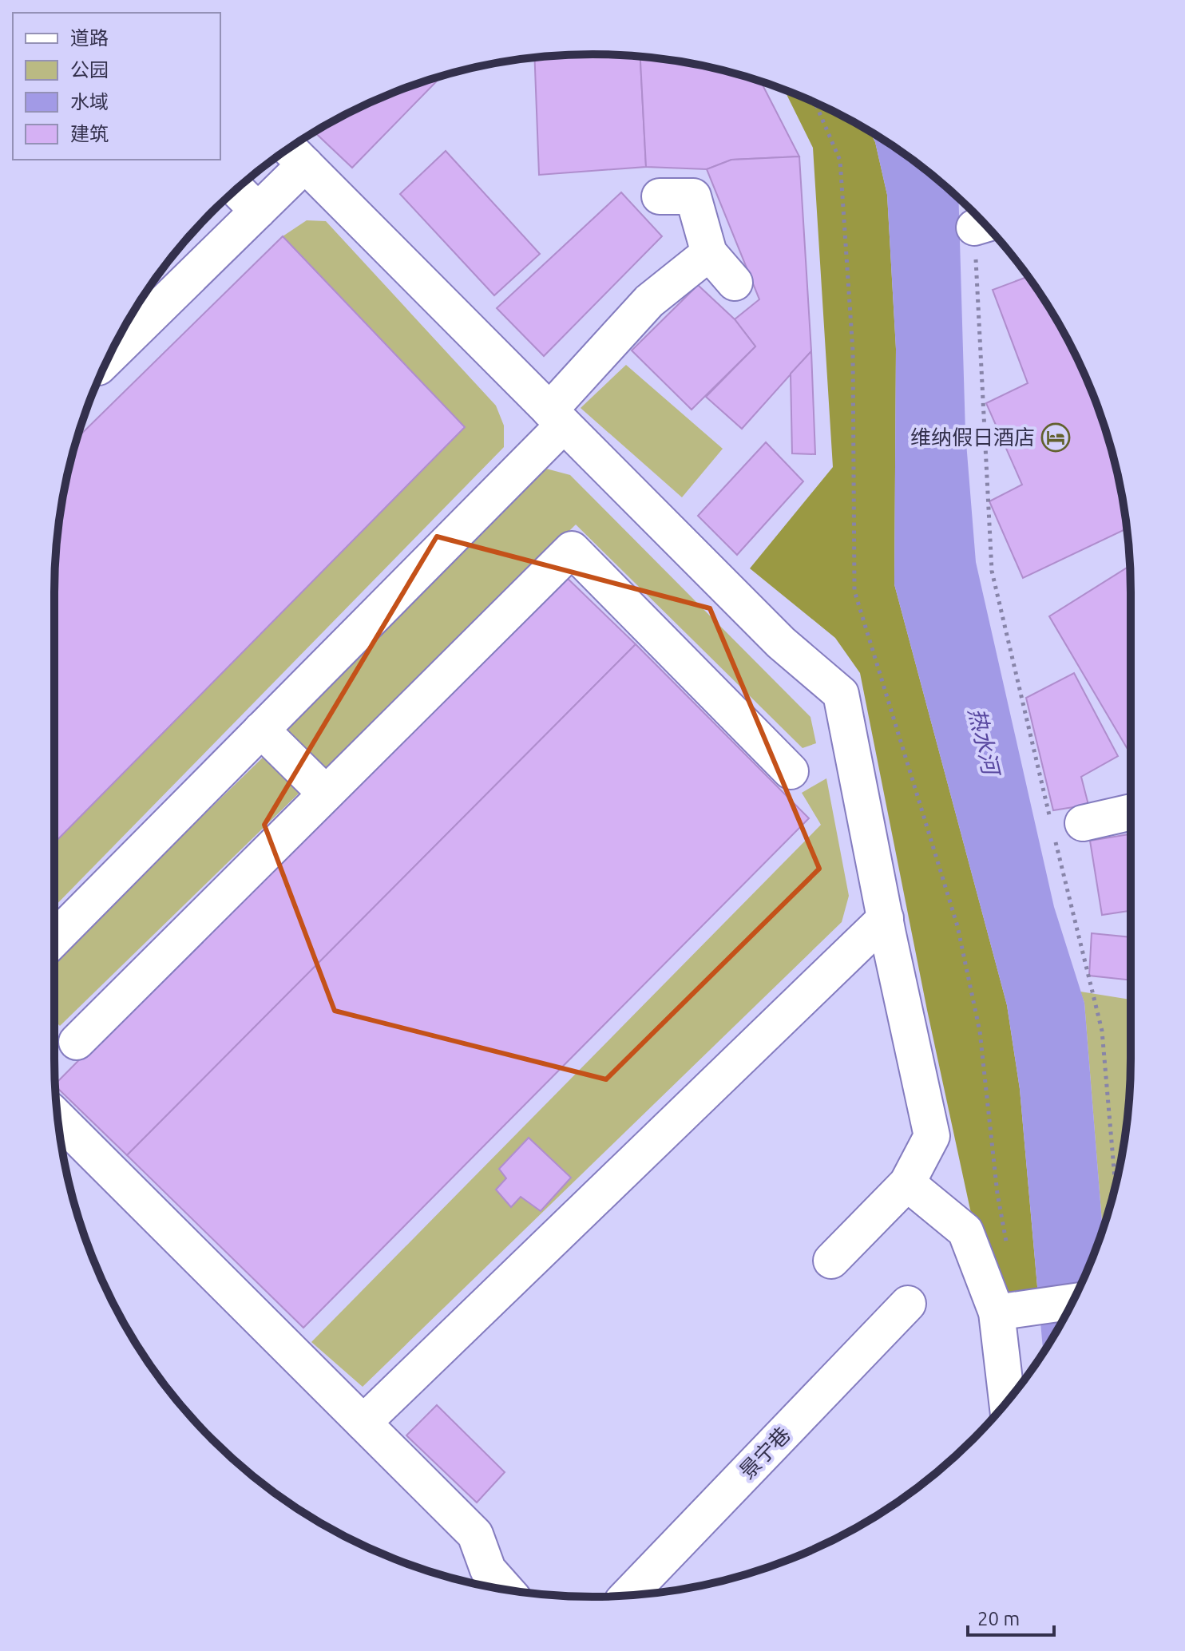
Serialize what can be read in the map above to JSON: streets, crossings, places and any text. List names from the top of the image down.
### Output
{
  "streets": {
    "street": ["景宁巷"]
  },
  "water": ["热水河"],
  "places": {
    "hotel": ["维纳假日酒店"]
  },
  "legend": [
    "道路",
    "公园",
    "水域",
    "建筑"
  ],
  "scale_bar": "20 m"
}
